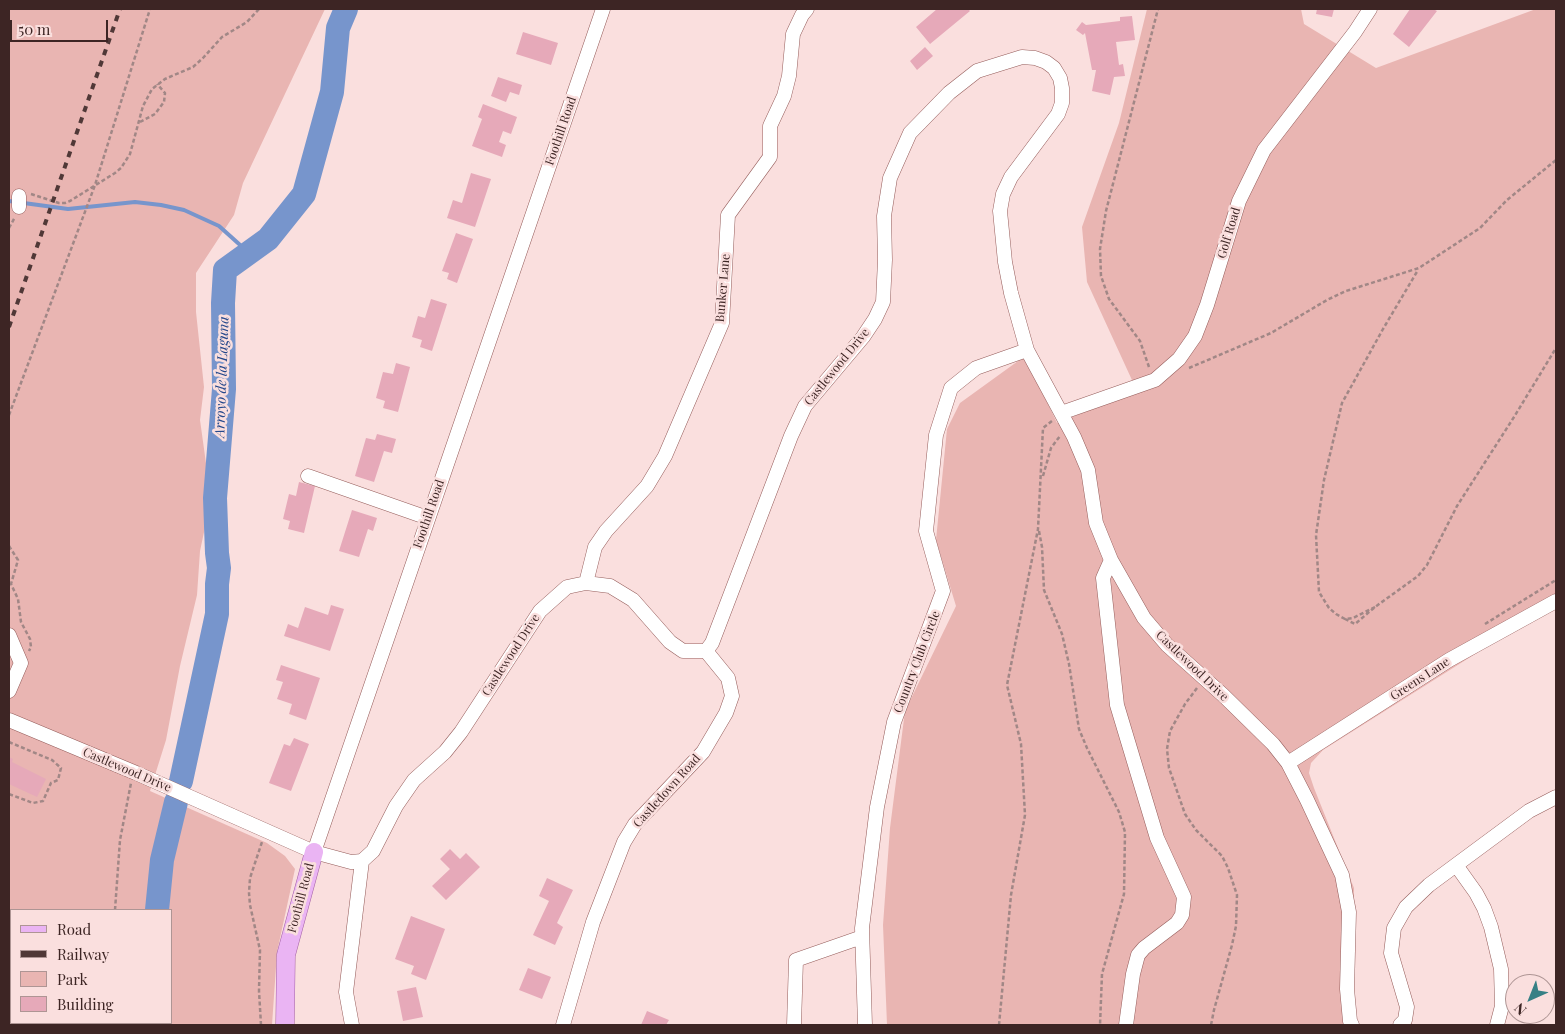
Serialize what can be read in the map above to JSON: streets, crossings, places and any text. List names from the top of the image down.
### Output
{
  "streets": {
    "main road": ["Foothill Road"],
    "street": [
      "Golf Road",
      "Bunker Lane",
      "Castlewood Drive",
      "Country Club Circle",
      "Greens Lane",
      "Castledown Road"
    ]
  },
  "crossings": [
    ["Foothill Road", "Castlewood Drive"],
    ["Golf Road", "Castlewood Drive"],
    ["Bunker Lane", "Castlewood Drive"],
    ["Castlewood Drive", "Country Club Circle"],
    ["Castlewood Drive", "Greens Lane"],
    ["Castlewood Drive", "Castledown Road"]
  ],
  "water": ["Arroyo de la Laguna"],
  "legend": [
    "Road",
    "Railway",
    "Park",
    "Building"
  ],
  "scale_bar": "50 m",
  "north": "bottom left"
}
